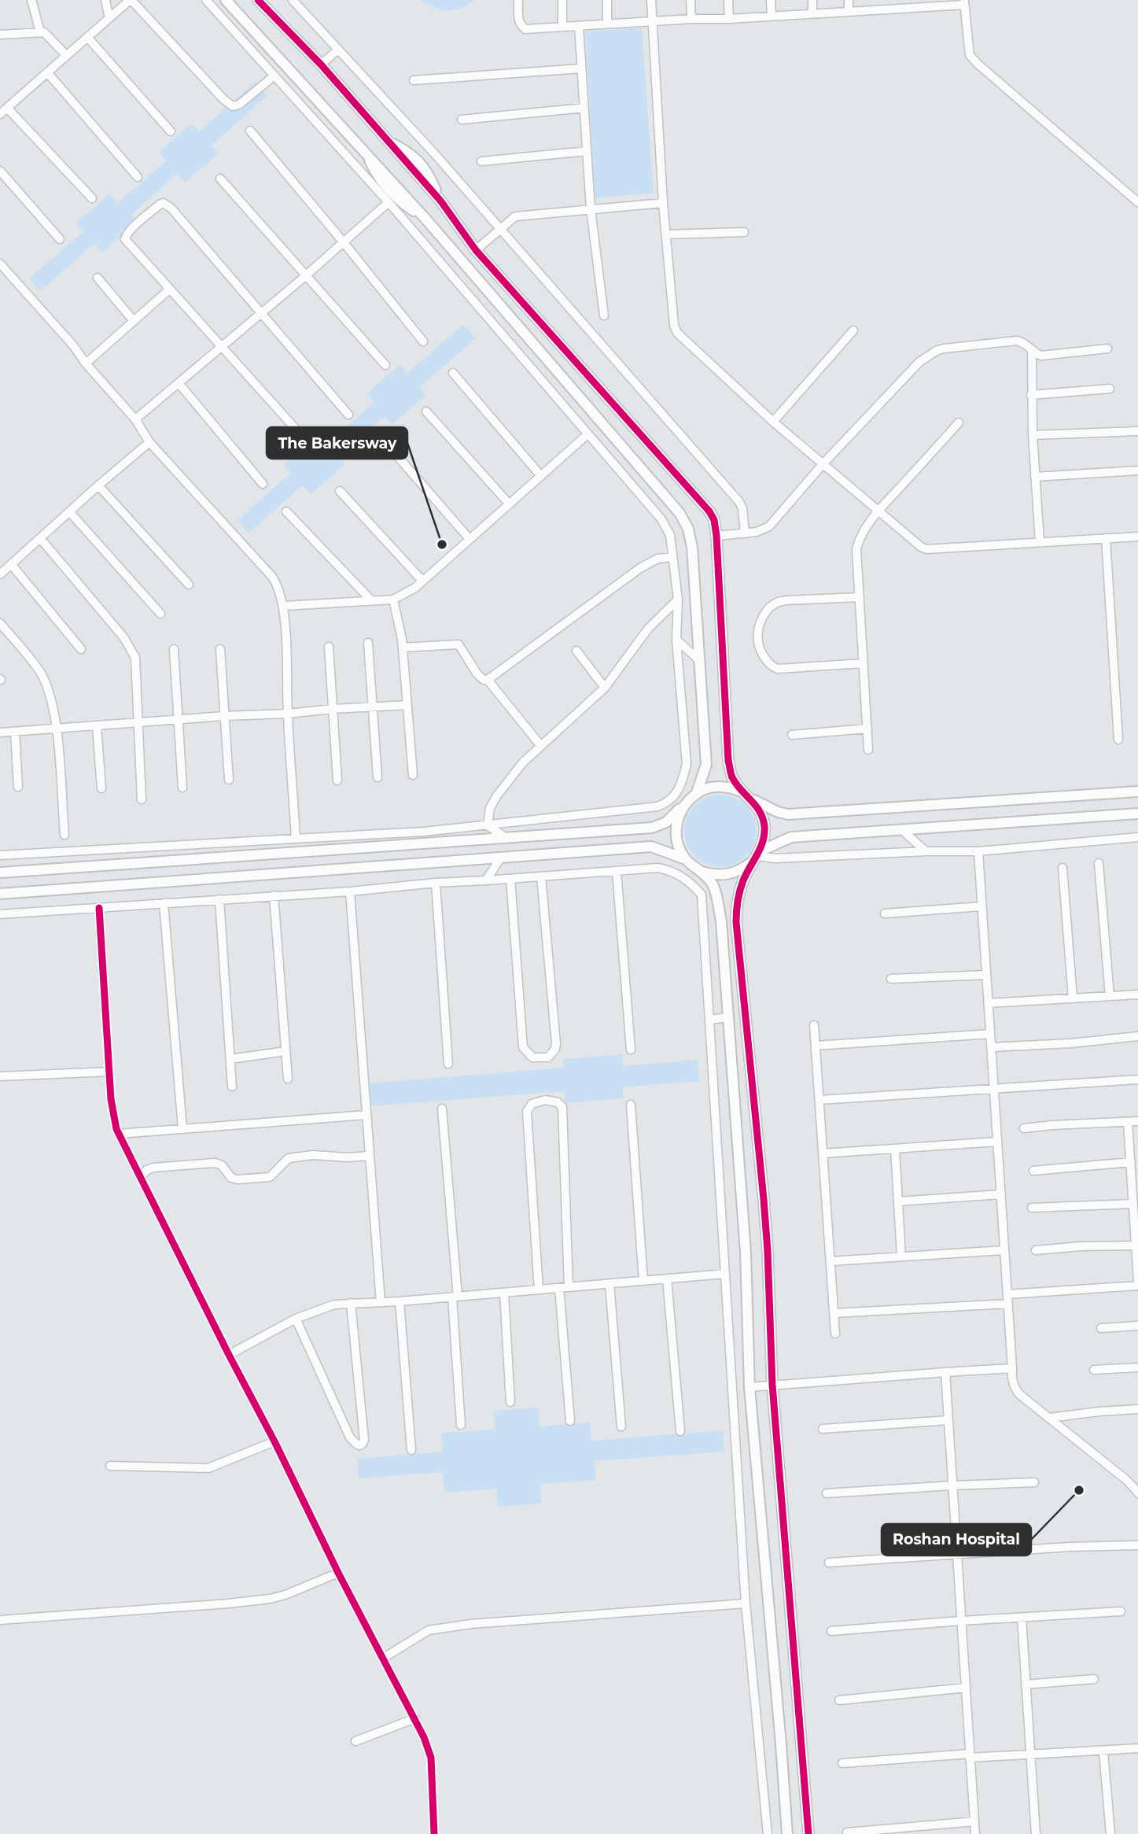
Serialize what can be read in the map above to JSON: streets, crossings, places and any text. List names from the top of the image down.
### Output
{
  "places": ["The Bakersway", "Roshan Hospital"]
}
